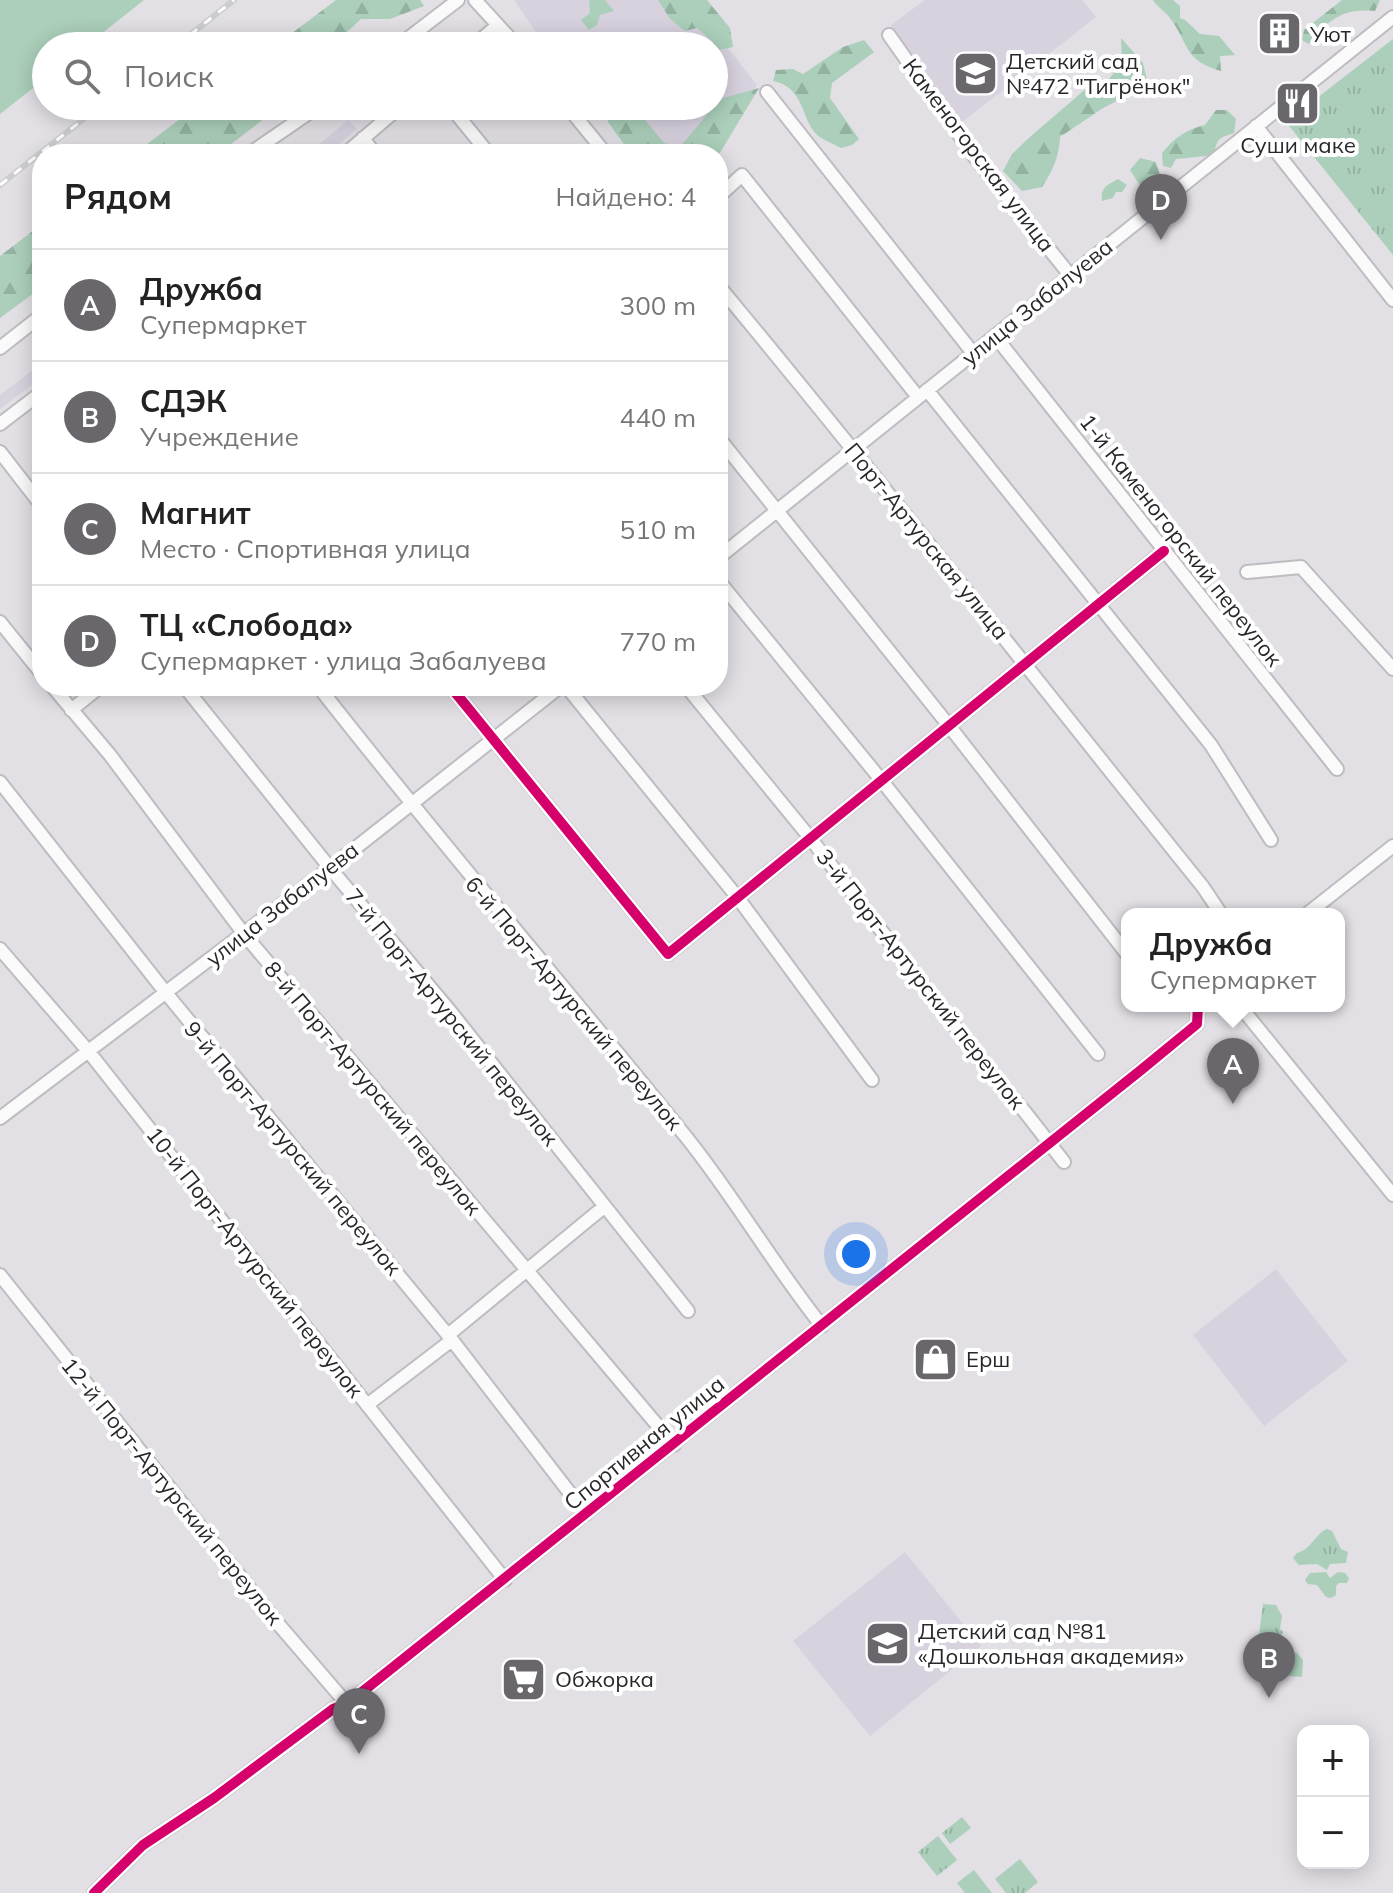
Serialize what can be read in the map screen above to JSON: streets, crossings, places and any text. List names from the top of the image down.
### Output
{
  "streets": {
    "street": [
      "Каменогорская улица",
      "улица Забалуева",
      "1-й Каменогорский переулок",
      "Порт-Артурская улица",
      "3-й Порт-Артурский переулок",
      "6-й Порт-Артурский переулок",
      "7-й Порт-Артурский переулок",
      "8-й Порт-Артурский переулок",
      "9-й Порт-Артурский переулок",
      "10-й Порт-Артурский переулок",
      "Спортивная улица",
      "12-й Порт-Артурский переулок"
    ]
  },
  "crossings": [
    ["Каменогорская улица", "улица Забалуева"],
    ["улица Забалуева", "1-й Каменогорский переулок"],
    ["улица Забалуева", "Порт-Артурская улица"],
    ["улица Забалуева", "6-й Порт-Артурский переулок"],
    ["улица Забалуева", "7-й Порт-Артурский переулок"],
    ["улица Забалуева", "8-й Порт-Артурский переулок"],
    ["улица Забалуева", "9-й Порт-Артурский переулок"],
    ["улица Забалуева", "10-й Порт-Артурский переулок"],
    ["3-й Порт-Артурский переулок", "Спортивная улица"],
    ["6-й Порт-Артурский переулок", "Спортивная улица"],
    ["8-й Порт-Артурский переулок", "Спортивная улица"],
    ["9-й Порт-Артурский переулок", "Спортивная улица"],
    ["10-й Порт-Артурский переулок", "Спортивная улица"],
    ["Спортивная улица", "12-й Порт-Артурский переулок"]
  ],
  "places": {
    "building": ["Уют"],
    "school or university": ["Детский сад №472 \"Тигрёнок\"", "Детский сад №81 «Дошкольная академия»"],
    "restaurant": ["Суши маке"],
    "shop": ["Ерш"],
    "supermarket": ["Обжорка"]
  },
  "page": {
    "search": "Поиск",
    "heading": ["Рядом", "Найдено: 4"],
    "pins": [
      "D",
      "A",
      "B",
      "C"
    ],
    "list": [
      {
        "mark": "A",
        "name": "Дружба",
        "note": "Супермаркет",
        "value": "300 m"
      },
      {
        "mark": "B",
        "name": "СДЭК",
        "note": "Учреждение",
        "value": "440 m"
      },
      {
        "mark": "C",
        "name": "Магнит",
        "note": "Место · Спортивная улица",
        "value": "510 m"
      },
      {
        "mark": "D",
        "name": "ТЦ «Слобода»",
        "note": "Супермаркет · улица Забалуева",
        "value": "770 m"
      }
    ],
    "popup": ["Дружба", "Супермаркет"],
    "map_buttons": ["+", "−"]
  }
}
